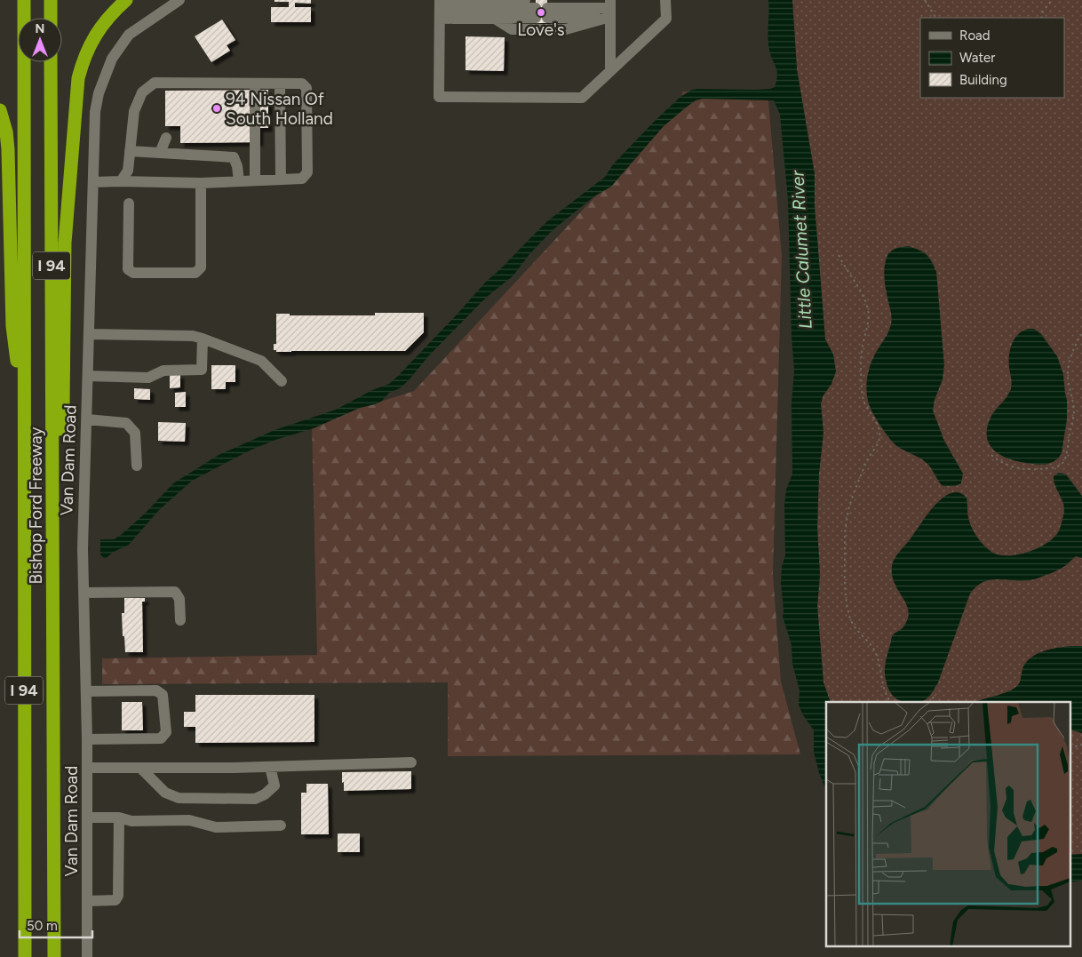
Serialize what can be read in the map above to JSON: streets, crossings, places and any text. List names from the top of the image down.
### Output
{
  "streets": {
    "highway": ["I 94", "Bishop Ford Freeway"],
    "street": ["Van Dam Road"]
  },
  "water": ["Little Calumet River"],
  "places": ["Love's", "94 Nissan Of South Holland"],
  "legend": ["Road", "Water", "Building"],
  "scale_bar": "50 m",
  "north": "top"
}
